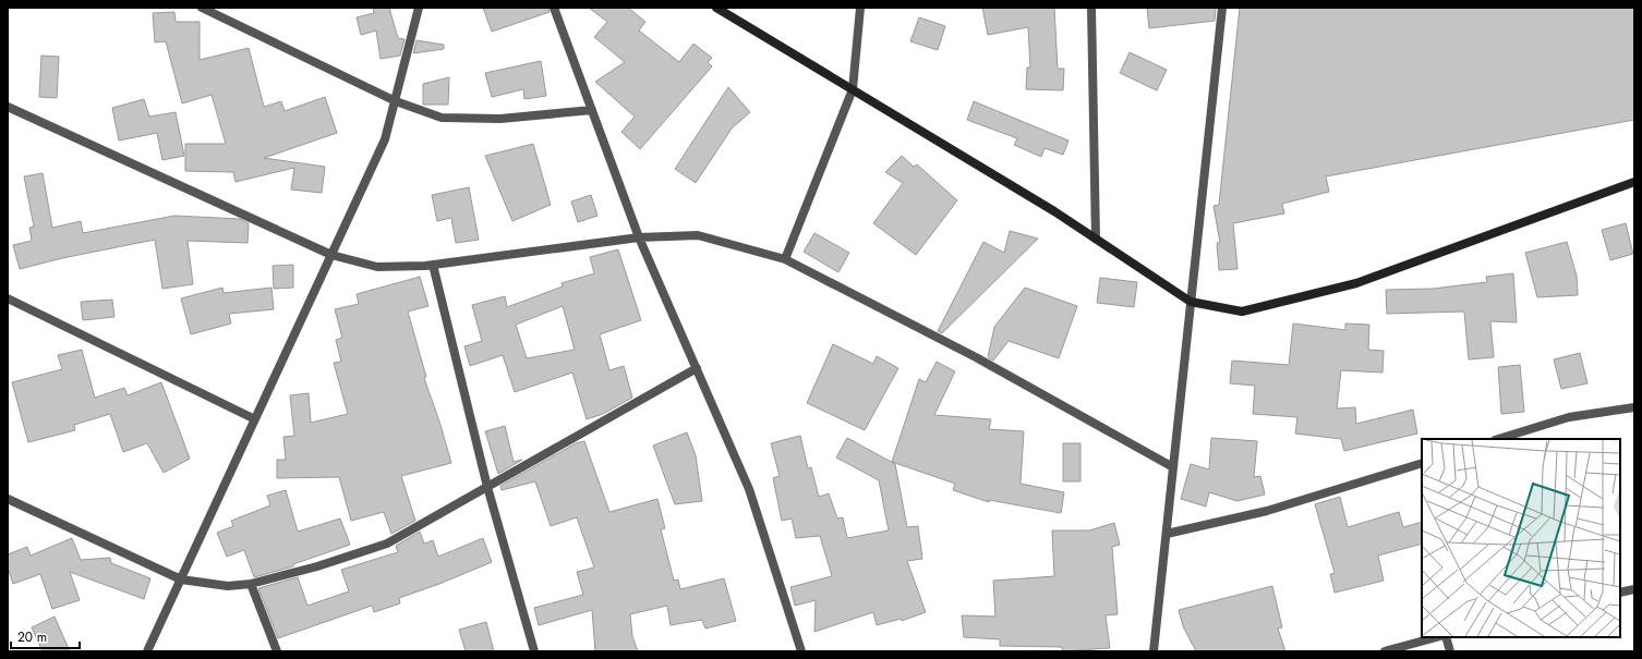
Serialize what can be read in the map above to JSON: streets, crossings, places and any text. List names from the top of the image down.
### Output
{
  "scale_bar": "20 m"
}
